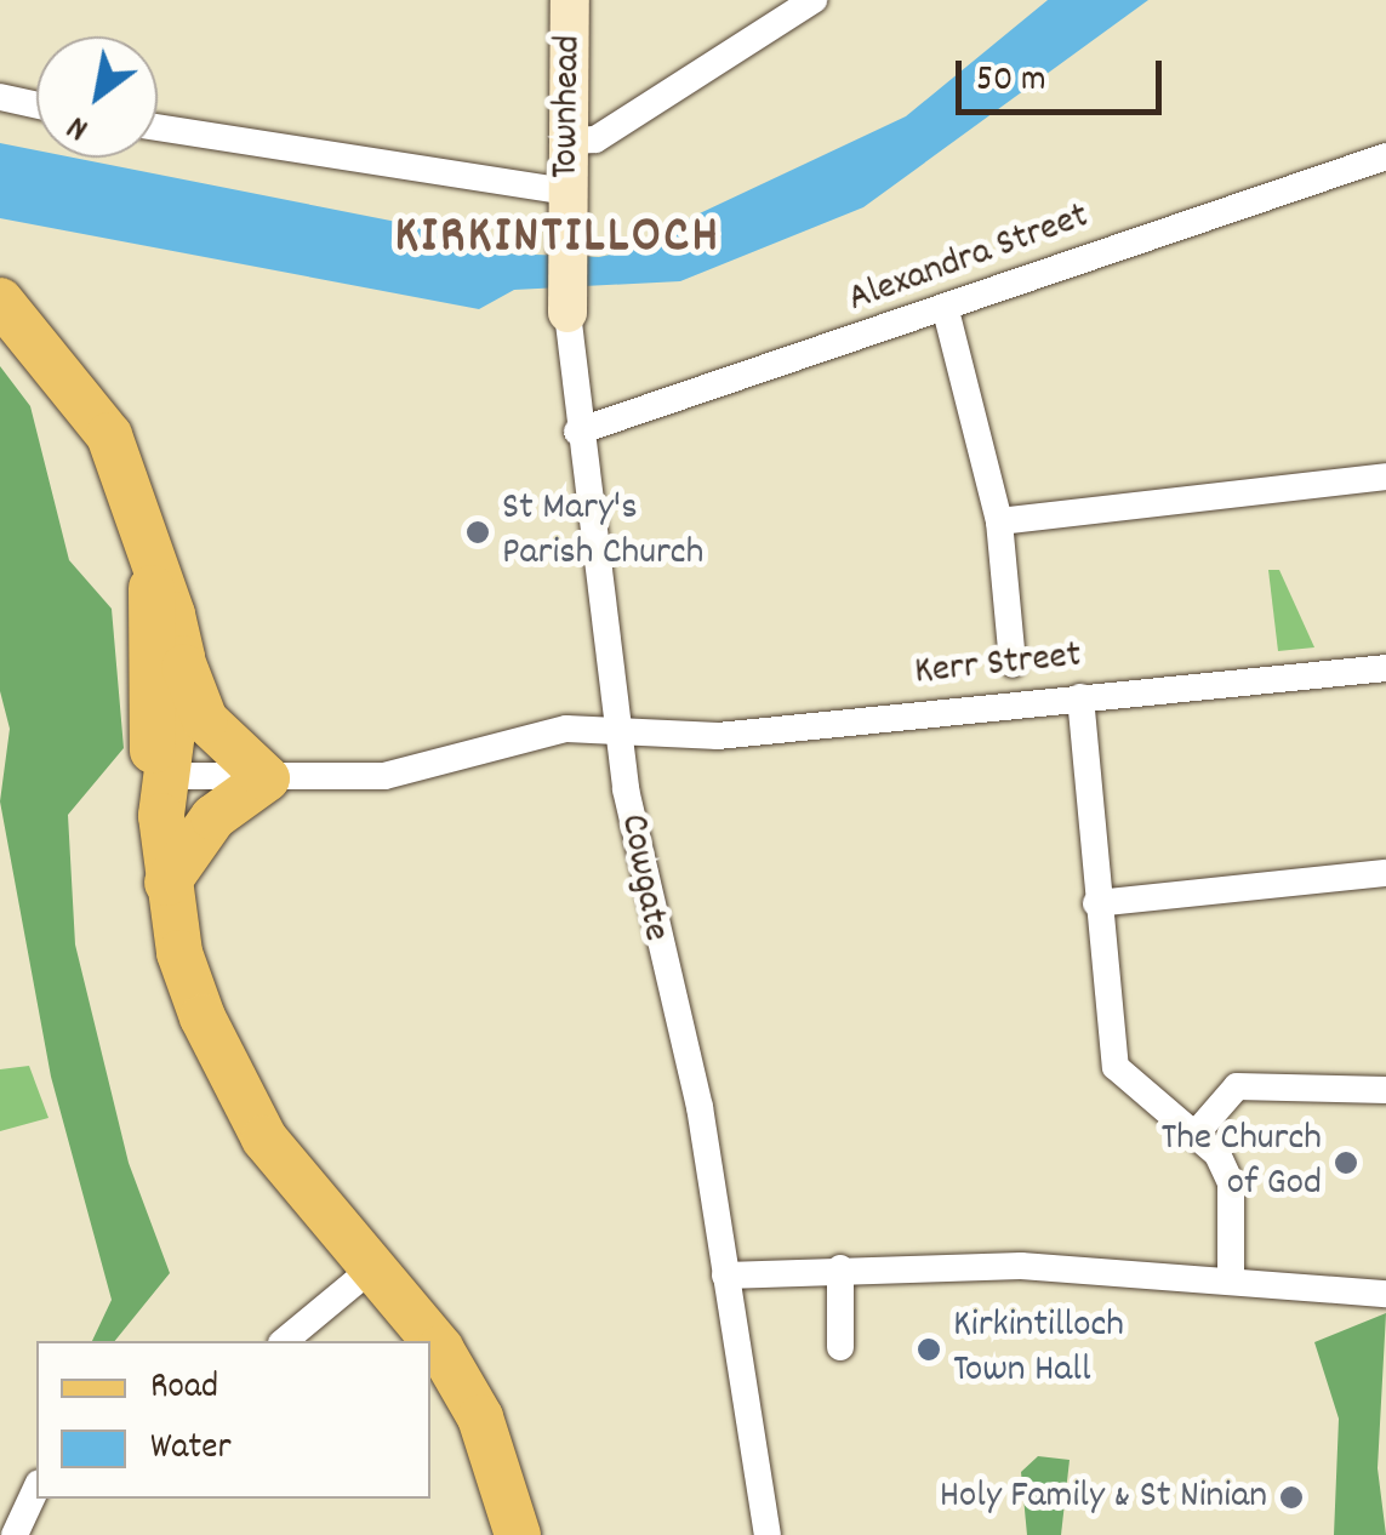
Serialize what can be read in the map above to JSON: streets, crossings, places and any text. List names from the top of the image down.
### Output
{
  "streets": {
    "street": [
      "Townhead",
      "Alexandra Street",
      "Kerr Street",
      "Cowgate"
    ]
  },
  "crossings": [
    ["Townhead", "Cowgate"],
    ["Alexandra Street", "Cowgate"],
    ["Kerr Street", "Cowgate"]
  ],
  "districts": ["KIRKINTILLOCH"],
  "places": [
    "St Mary's Parish Church",
    "The Church of God",
    "Kirkintilloch Town Hall",
    "Holy Family & St Ninian"
  ],
  "legend": ["Road", "Water"],
  "scale_bar": "50 m",
  "north": "bottom left"
}
